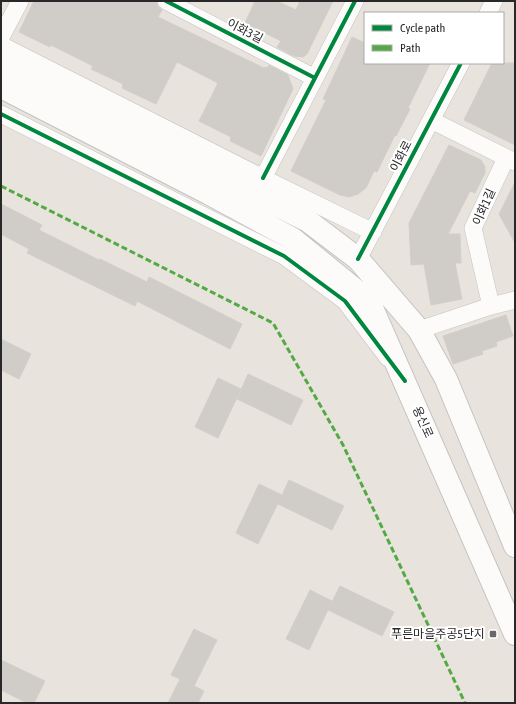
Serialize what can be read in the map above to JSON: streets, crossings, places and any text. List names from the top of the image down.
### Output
{
  "streets": {
    "main road": ["용신로"],
    "street": ["이화3길", "이화로", "이화1길"]
  },
  "places": {
    "transit": ["푸른마을주공5단지"]
  },
  "legend": ["Cycle path", "Path"]
}
